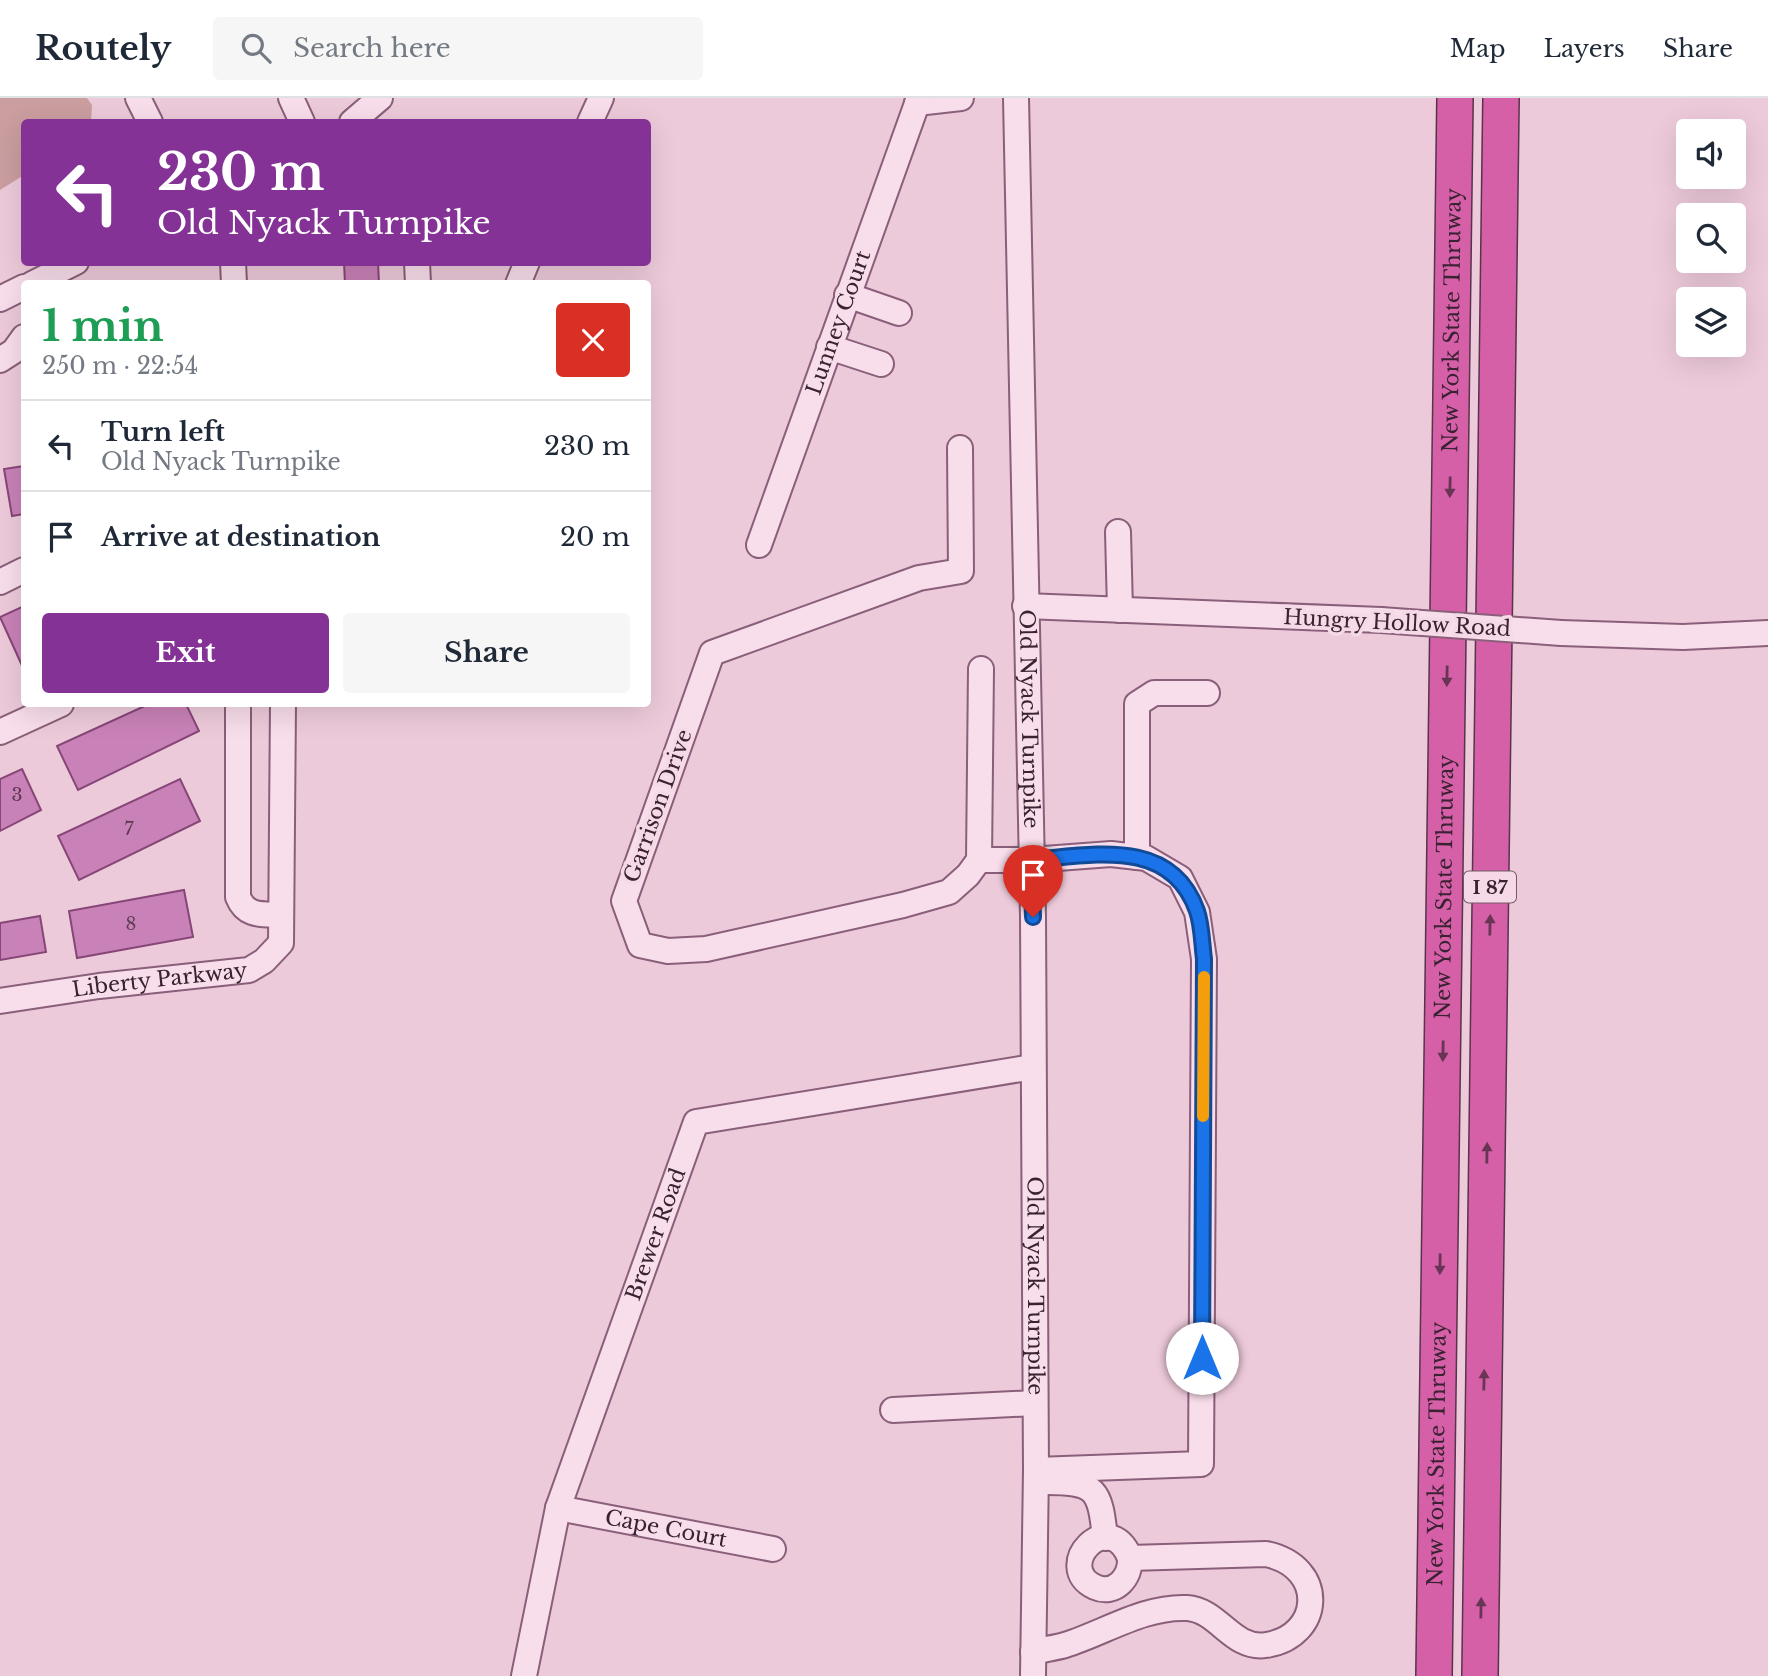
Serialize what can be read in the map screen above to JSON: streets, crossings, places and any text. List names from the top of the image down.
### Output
{
  "streets": {
    "highway": ["New York State Thruway", "I 87"],
    "street": [
      "Lunney Court",
      "Hungry Hollow Road",
      "Old Nyack Turnpike",
      "Garrison Drive",
      "Liberty Parkway",
      "Brewer Road",
      "Cape Court"
    ]
  },
  "crossings": [
    ["Hungry Hollow Road", "Old Nyack Turnpike"],
    ["Old Nyack Turnpike", "Brewer Road"],
    ["Brewer Road", "Cape Court"]
  ],
  "house_numbers": ["3", "7", "8"],
  "page": {
    "header": "Routely",
    "search": "Search here",
    "nav": ["Map", "Layers", "Share"],
    "turn": ["230 m", "Old Nyack Turnpike"],
    "heading": ["1 min", "250 m · 22:54"],
    "list": [
      {
        "name": "Turn left",
        "note": "Old Nyack Turnpike",
        "value": "230 m"
      },
      {
        "name": "Arrive at destination",
        "value": "20 m"
      }
    ],
    "buttons": ["Exit", "Share"]
  }
}
